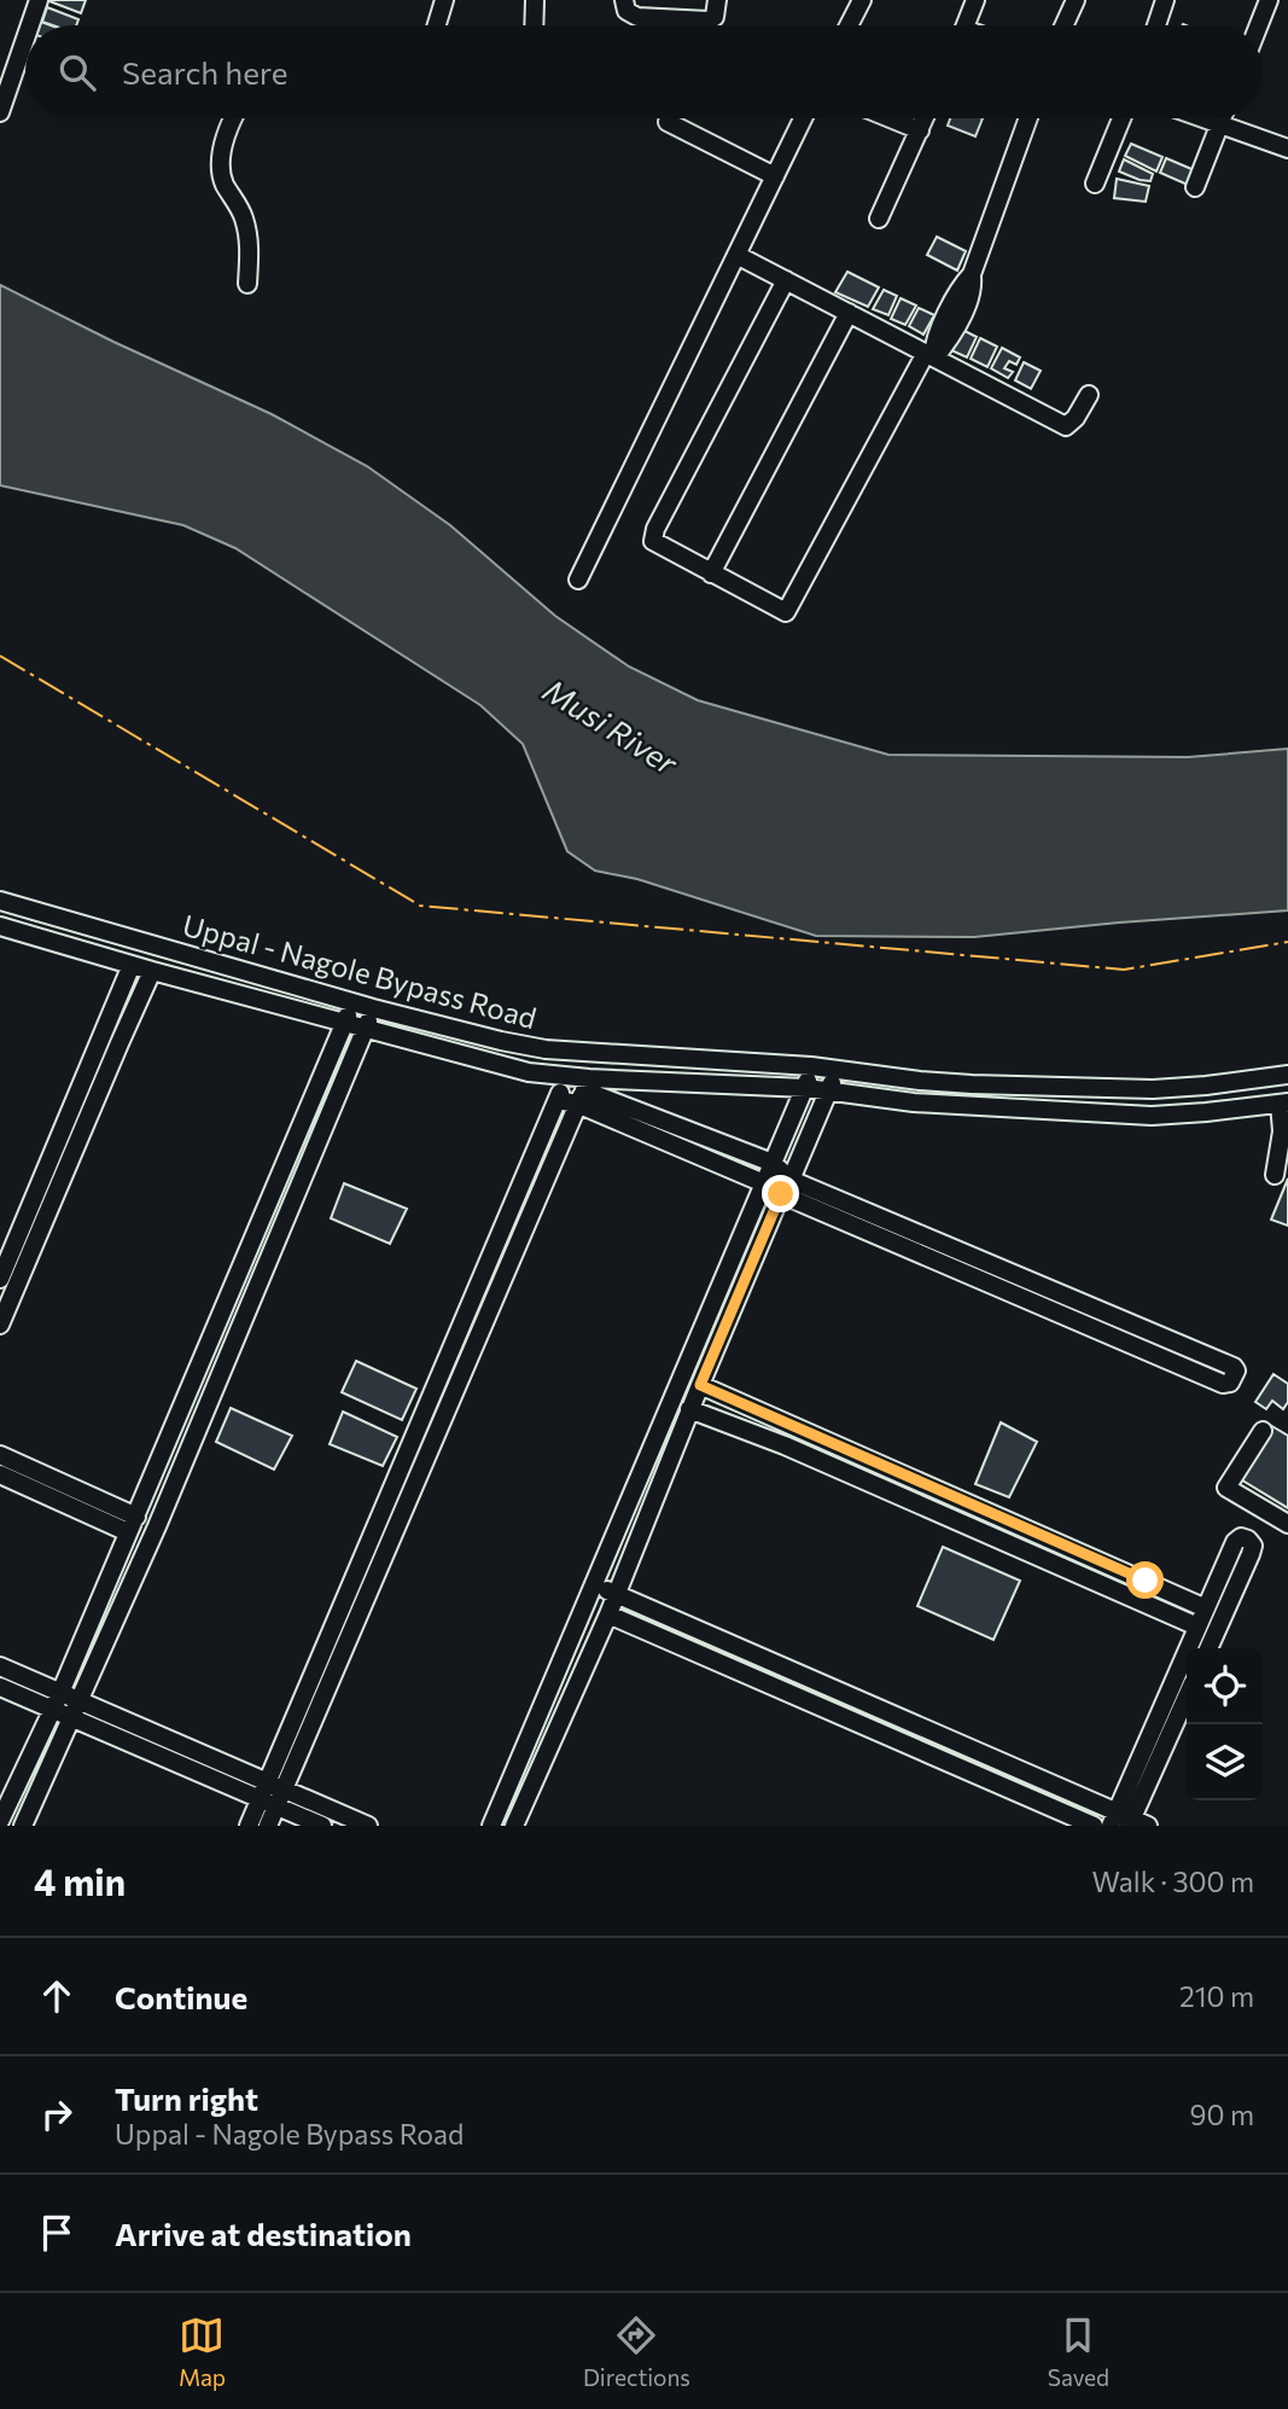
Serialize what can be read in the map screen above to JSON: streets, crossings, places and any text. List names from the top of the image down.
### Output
{
  "streets": {
    "street": ["Uppal - Nagole Bypass Road"]
  },
  "water": ["Musi River"],
  "page": {
    "search": "Search here",
    "heading": ["4 min", "Walk · 300 m"],
    "list": [
      ["Continue", "210 m"],
      ["Turn right", "Uppal - Nagole Bypass Road", "90 m"],
      "Arrive at destination"
    ],
    "nav": ["Map", "Directions", "Saved"]
  }
}
